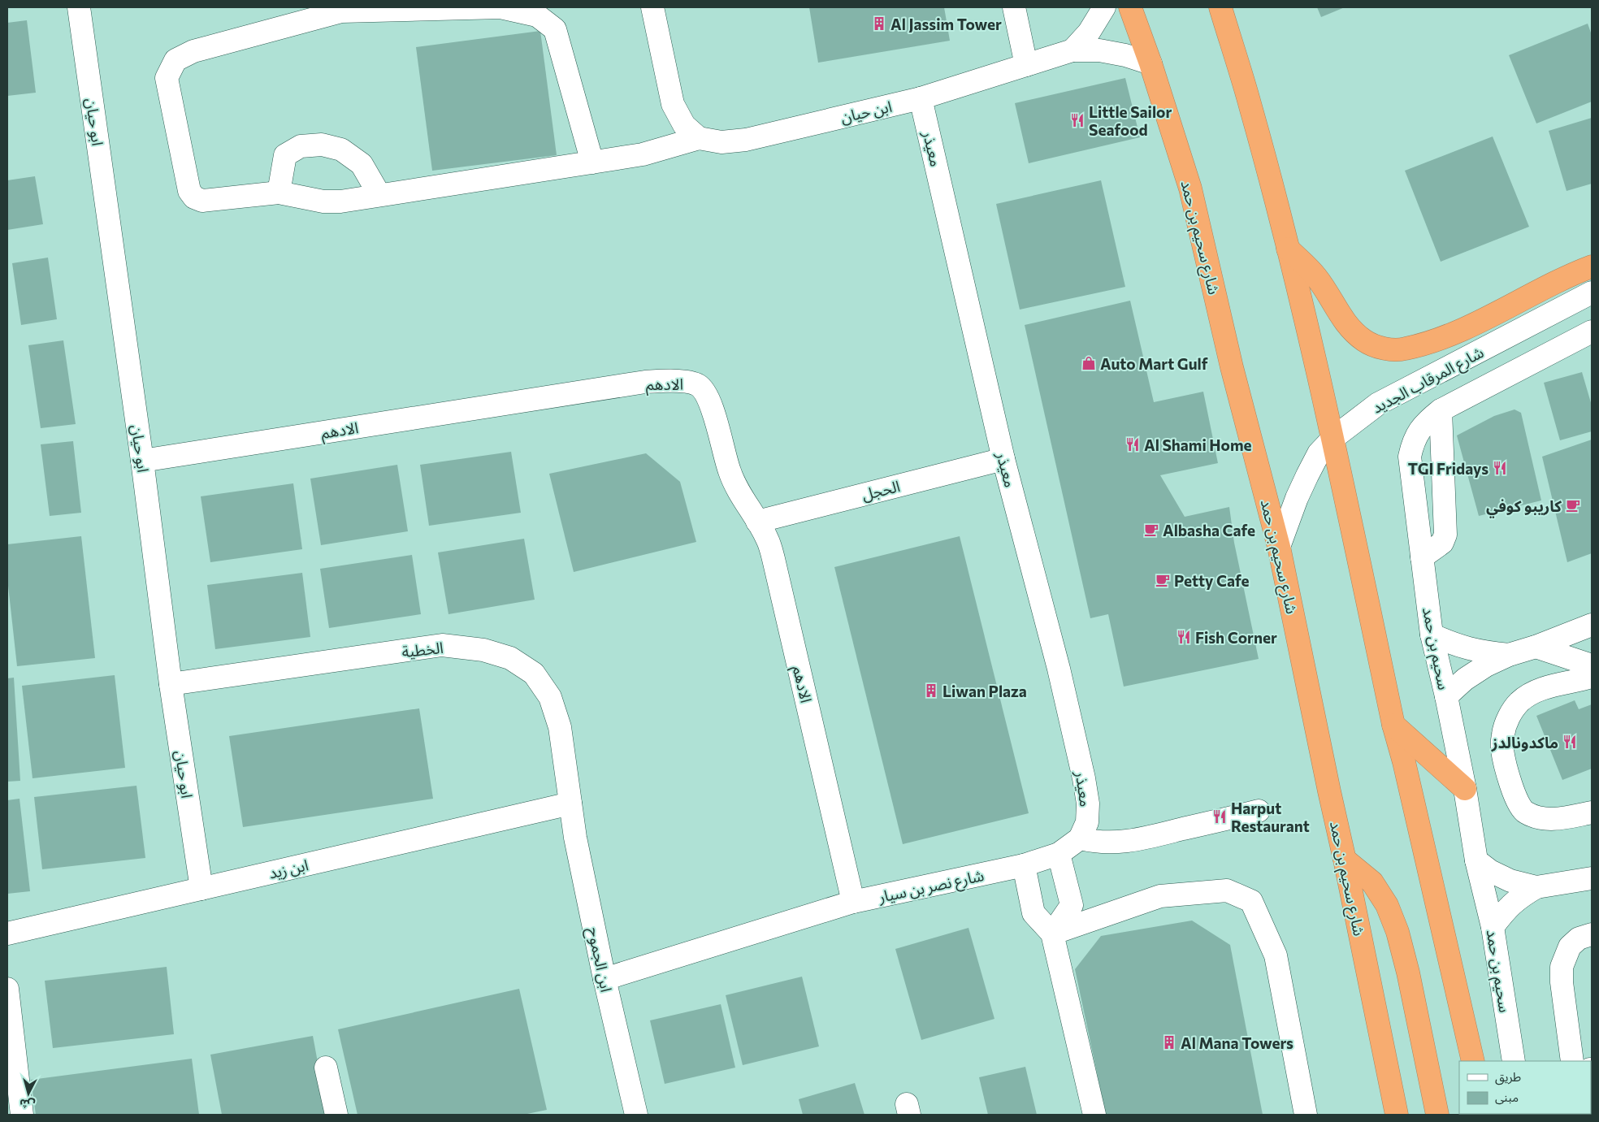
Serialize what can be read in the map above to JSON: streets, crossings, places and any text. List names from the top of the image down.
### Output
{
  "streets": {
    "highway": ["شارع سحيم بن حمد"],
    "street": [
      "ابن حيان",
      "ابو حيان",
      "معيذر",
      "شارع المرقاب الجديد",
      "الادهم",
      "الحجل",
      "سحيم بن حمد",
      "الخطية",
      "ابن زيد",
      "شارع نصر بن سيار",
      "ابن الجموح"
    ]
  },
  "crossings": [
    ["ابن حيان", "معيذر"],
    ["ابن حيان", "شارع سحيم بن حمد"],
    ["ابو حيان", "الادهم"],
    ["ابو حيان", "الخطية"],
    ["ابو حيان", "ابن زيد"],
    ["معيذر", "الحجل"],
    ["معيذر", "شارع نصر بن سيار"],
    ["شارع سحيم بن حمد", "شارع المرقاب الجديد"],
    ["الادهم", "الحجل"],
    ["الادهم", "شارع نصر بن سيار"],
    ["الخطية", "ابن زيد"],
    ["الخطية", "ابن الجموح"],
    ["ابن زيد", "ابن الجموح"],
    ["شارع نصر بن سيار", "ابن الجموح"]
  ],
  "places": {
    "building": ["Al Jassim Tower", "Liwan Plaza", "Al Mana Towers"],
    "restaurant": [
      "Little Sailor Seafood",
      "Al Shami Home",
      "TGI Fridays",
      "Fish Corner",
      "ماكدونالدز",
      "Harput Restaurant"
    ],
    "shop": ["Auto Mart Gulf"],
    "cafe": ["كاريبو كوفي", "Albasha Cafe", "Petty Cafe"]
  },
  "legend": ["طريق", "مبنى"],
  "north": "bottom"
}
